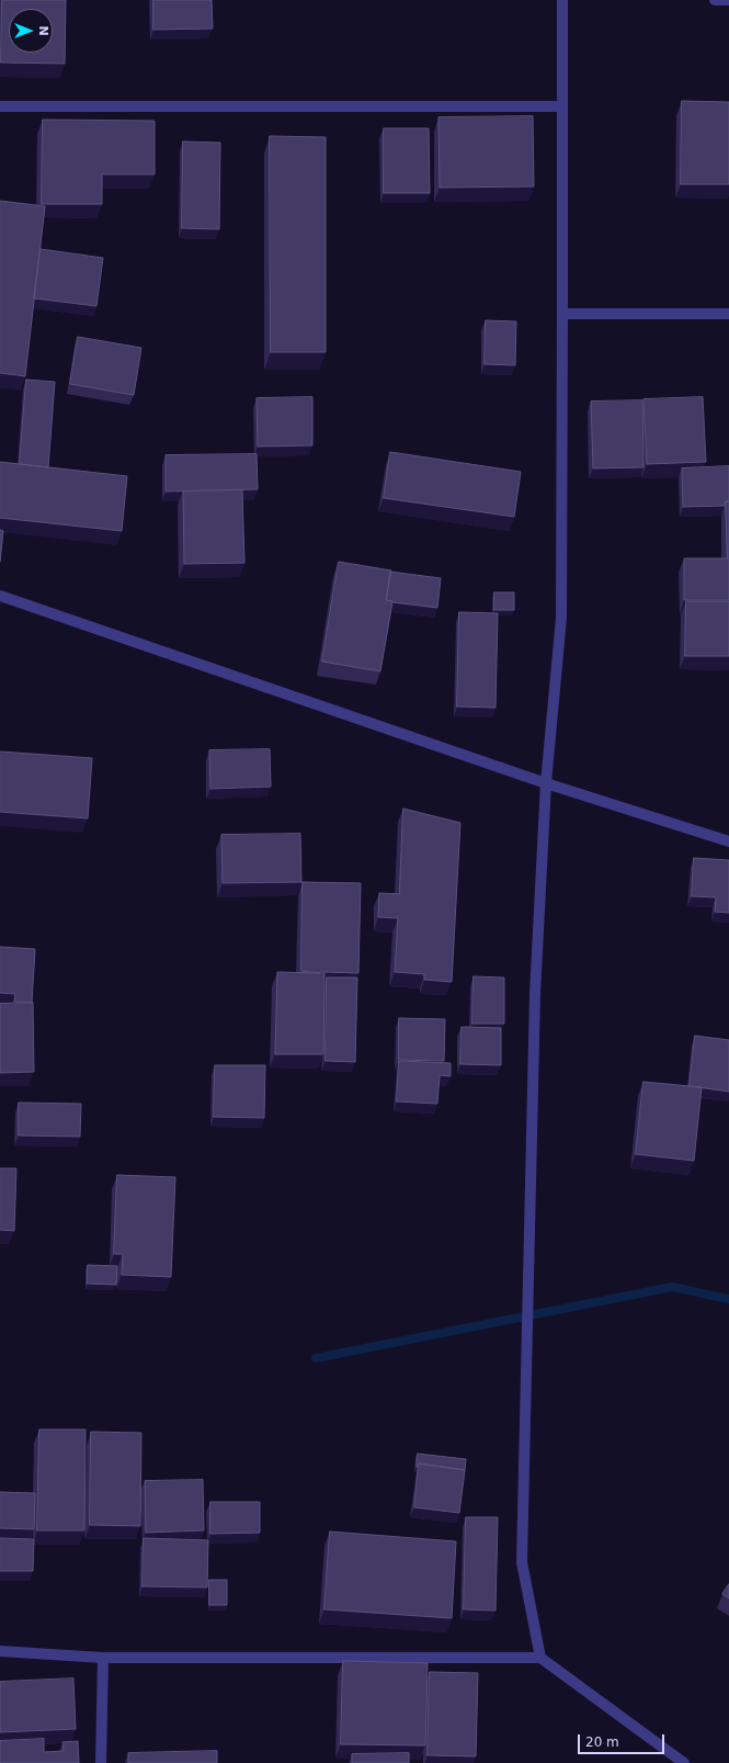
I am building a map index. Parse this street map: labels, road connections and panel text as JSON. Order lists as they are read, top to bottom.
{
  "scale_bar": "20 m",
  "north": "right"
}
